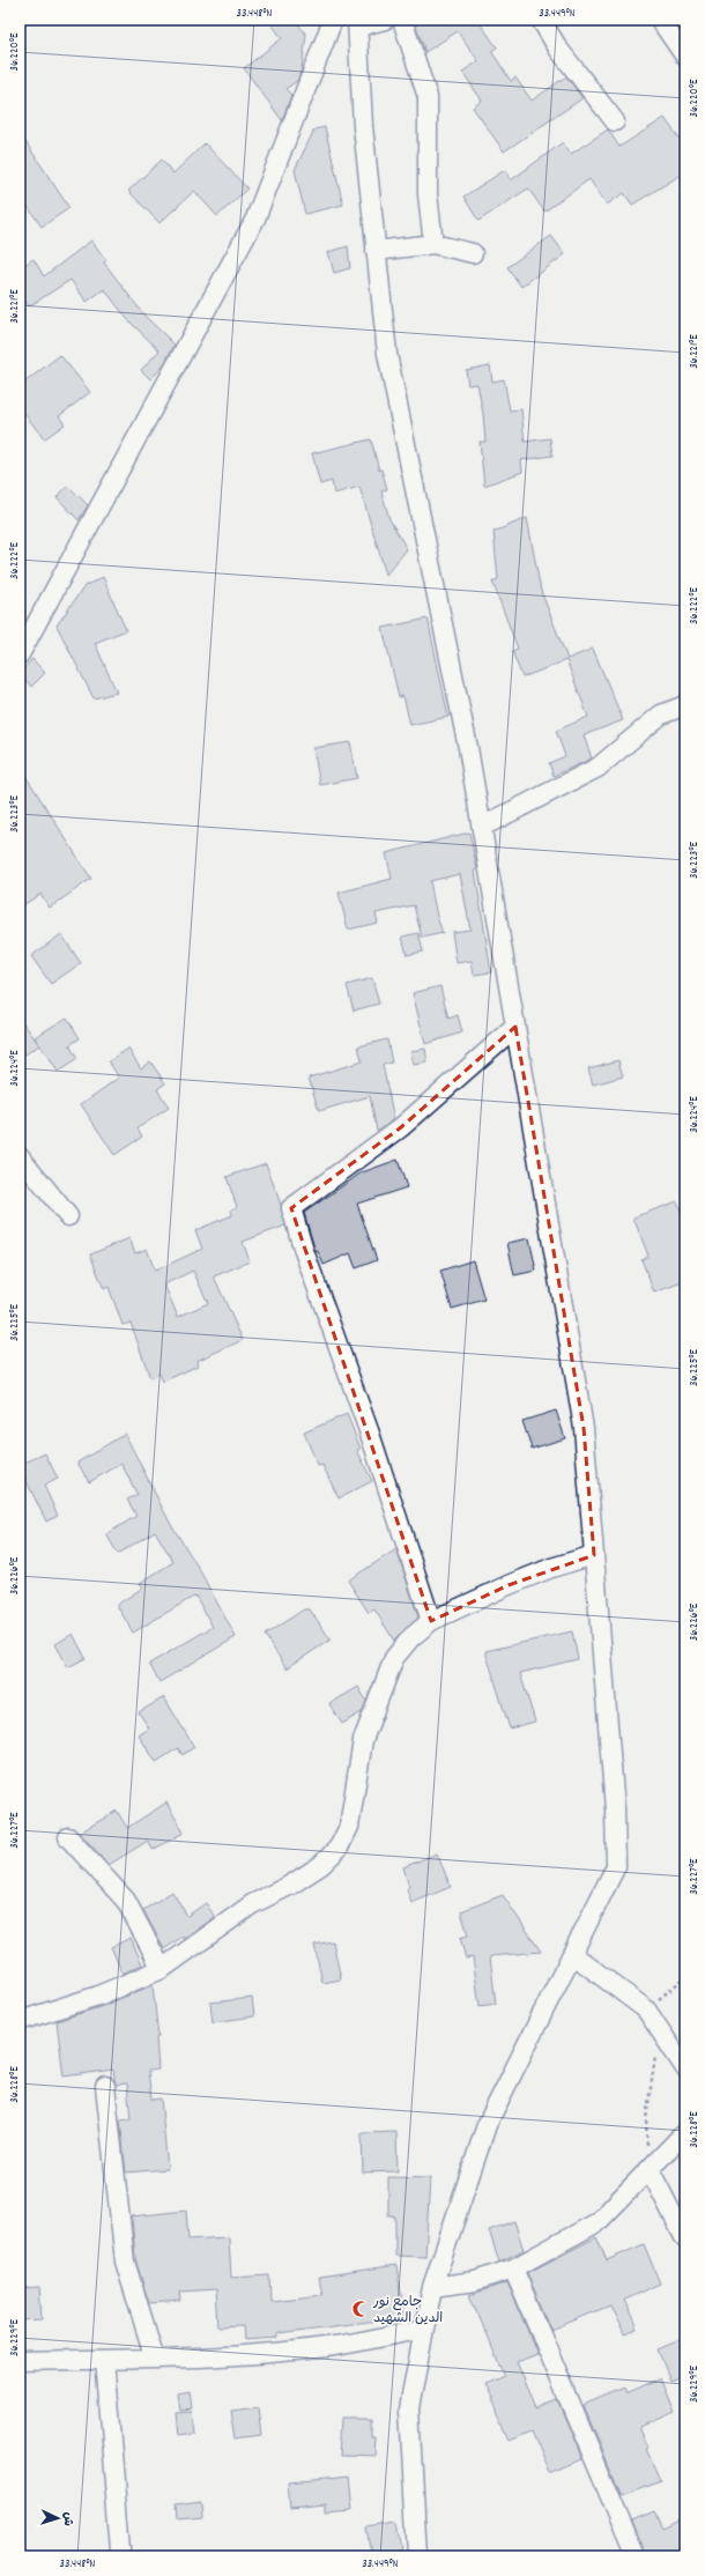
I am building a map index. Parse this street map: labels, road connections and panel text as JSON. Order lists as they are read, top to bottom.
{
  "places": {
    "mosque": ["جامع نور الدين الشهيد"]
  },
  "north": "right",
  "coordinates": [
    "33.448°N",
    "33.449°N",
    "36.220°E",
    "36.221°E",
    "36.222°E",
    "36.223°E",
    "36.224°E",
    "36.225°E",
    "36.226°E",
    "36.227°E",
    "36.228°E",
    "36.229°E"
  ]
}
